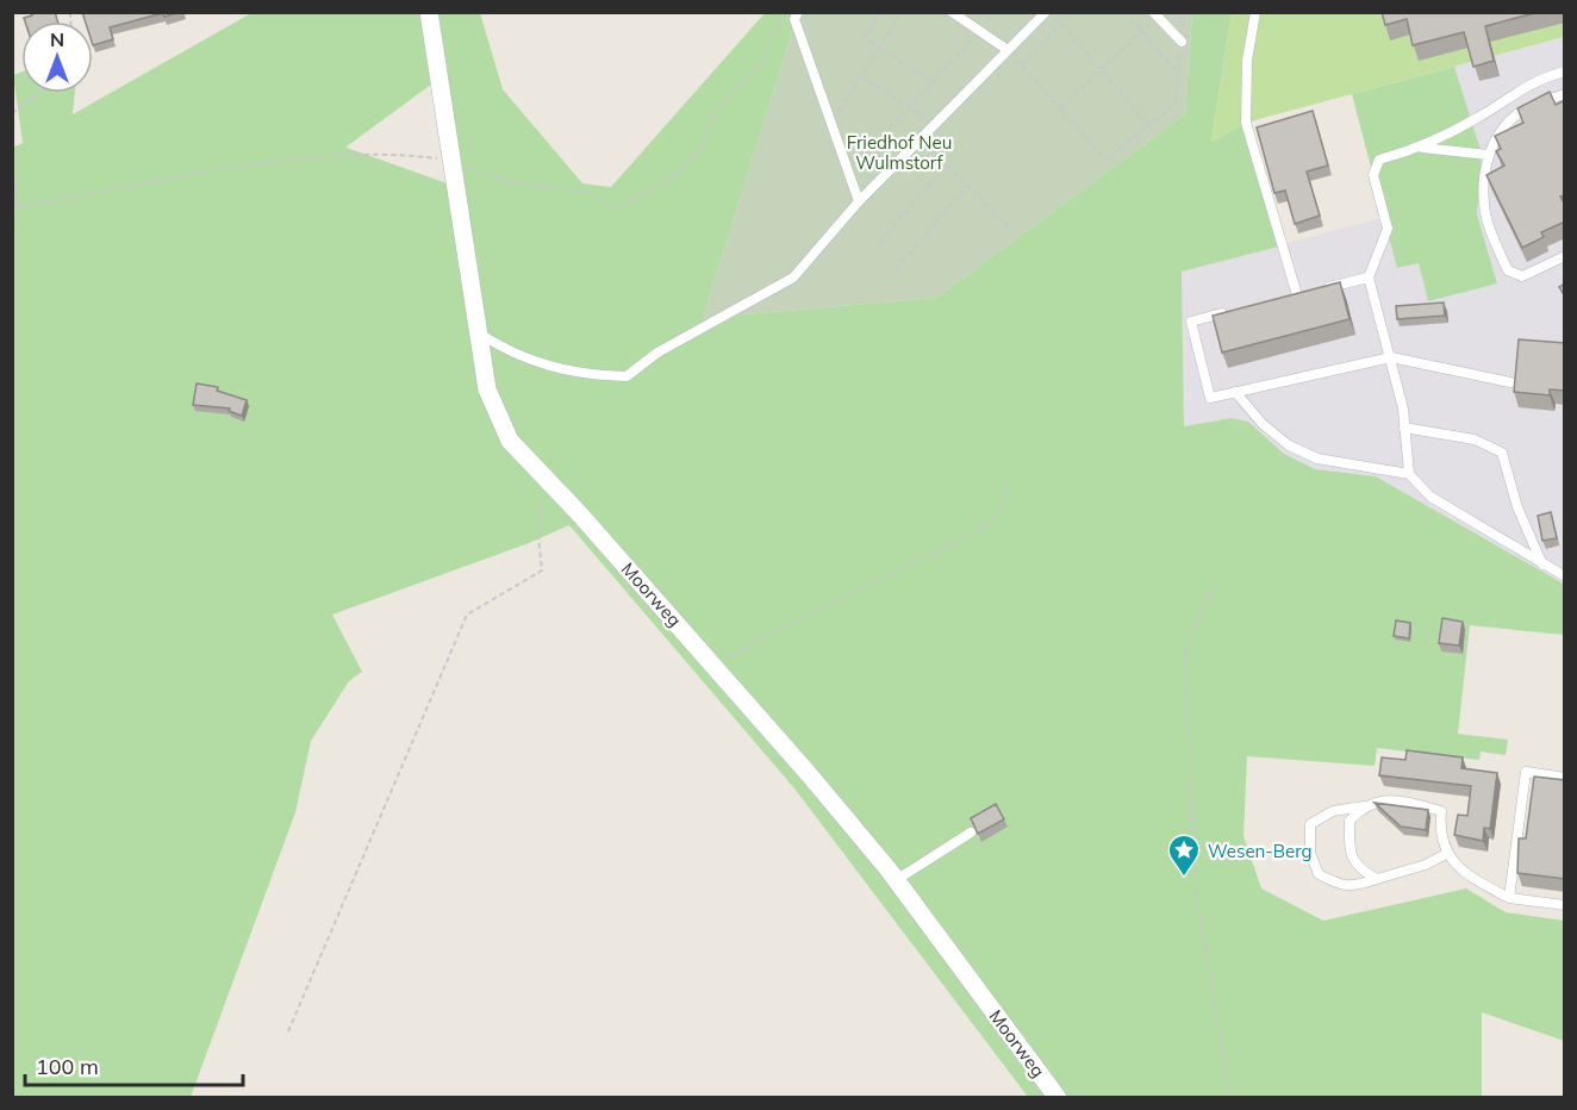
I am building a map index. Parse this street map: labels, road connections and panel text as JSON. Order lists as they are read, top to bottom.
{
  "streets": {
    "street": ["Moorweg"]
  },
  "parks": ["Friedhof Neu Wulmstorf"],
  "places": {
    "place": ["Wesen-Berg"]
  },
  "scale_bar": "100 m",
  "north": "top"
}
